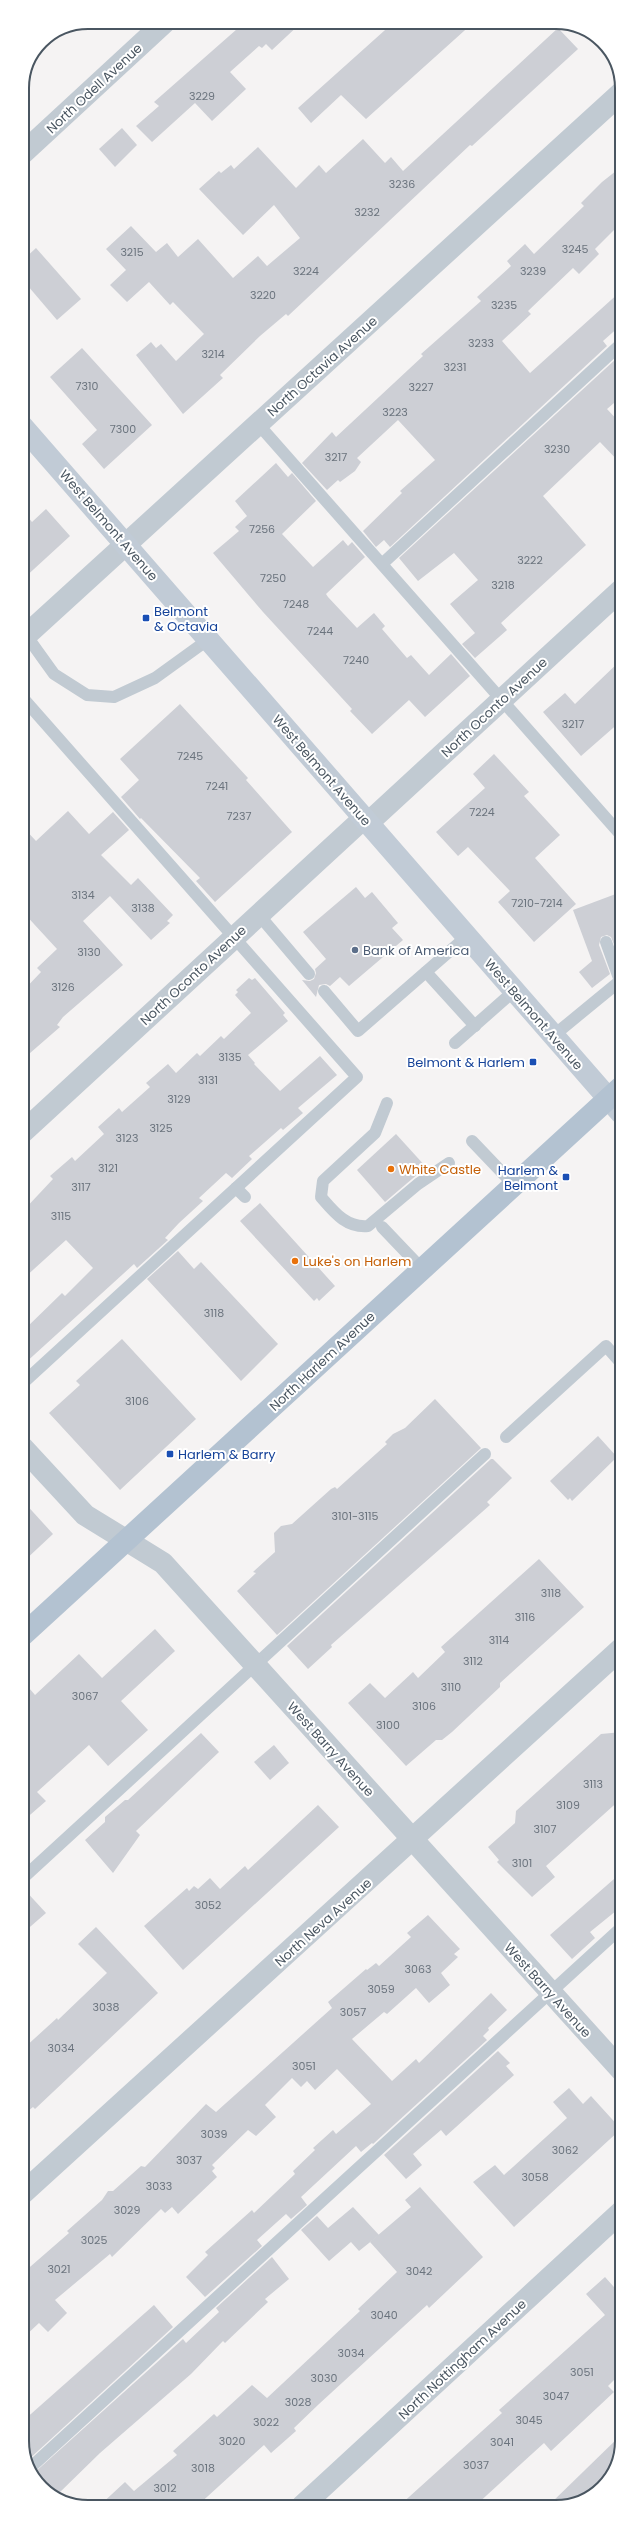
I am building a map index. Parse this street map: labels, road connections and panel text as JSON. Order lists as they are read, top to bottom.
{
  "streets": {
    "main road": ["West Belmont Avenue", "North Harlem Avenue"],
    "street": [
      "North Odell Avenue",
      "North Octavia Avenue",
      "North Oconto Avenue",
      "West Barry Avenue",
      "North Neva Avenue",
      "North Nottingham Avenue"
    ]
  },
  "crossings": [
    ["North Octavia Avenue", "West Belmont Avenue"],
    ["West Belmont Avenue", "North Oconto Avenue"],
    ["North Harlem Avenue", "West Barry Avenue"],
    ["West Barry Avenue", "North Neva Avenue"]
  ],
  "places": {
    "transit": [
      "Belmont & Octavia",
      "Belmont & Harlem",
      "Harlem & Belmont",
      "Harlem & Barry"
    ],
    "other": ["Bank of America", "White Castle", "Luke's on Harlem"]
  },
  "house_numbers": [
    "3229",
    "3236",
    "3232",
    "3245",
    "3215",
    "3224",
    "3239",
    "3220",
    "3235",
    "3233",
    "3214",
    "3231",
    "7310",
    "3227",
    "3223",
    "7300",
    "3230",
    "3217",
    "7256",
    "3222",
    "7250",
    "3218",
    "7248",
    "7244",
    "7240",
    "3217",
    "7245",
    "7241",
    "7224",
    "7237",
    "3134",
    "7210-7214",
    "3138",
    "3130",
    "3126",
    "3135",
    "3131",
    "3129",
    "3125",
    "3123",
    "3121",
    "3117",
    "3115",
    "3118",
    "3106",
    "3101-3115",
    "3118",
    "3116",
    "3114",
    "3112",
    "3110",
    "3067",
    "3106",
    "3100",
    "3113",
    "3109",
    "3107",
    "3101",
    "3052",
    "3063",
    "3059",
    "3038",
    "3057",
    "3034",
    "3051",
    "3039",
    "3062",
    "3037",
    "3058",
    "3033",
    "3029",
    "3025",
    "3021",
    "3042",
    "3040",
    "3034",
    "3051",
    "3030",
    "3047",
    "3028",
    "3045",
    "3022",
    "3020",
    "3041",
    "3037",
    "3018",
    "3012"
  ]
}
